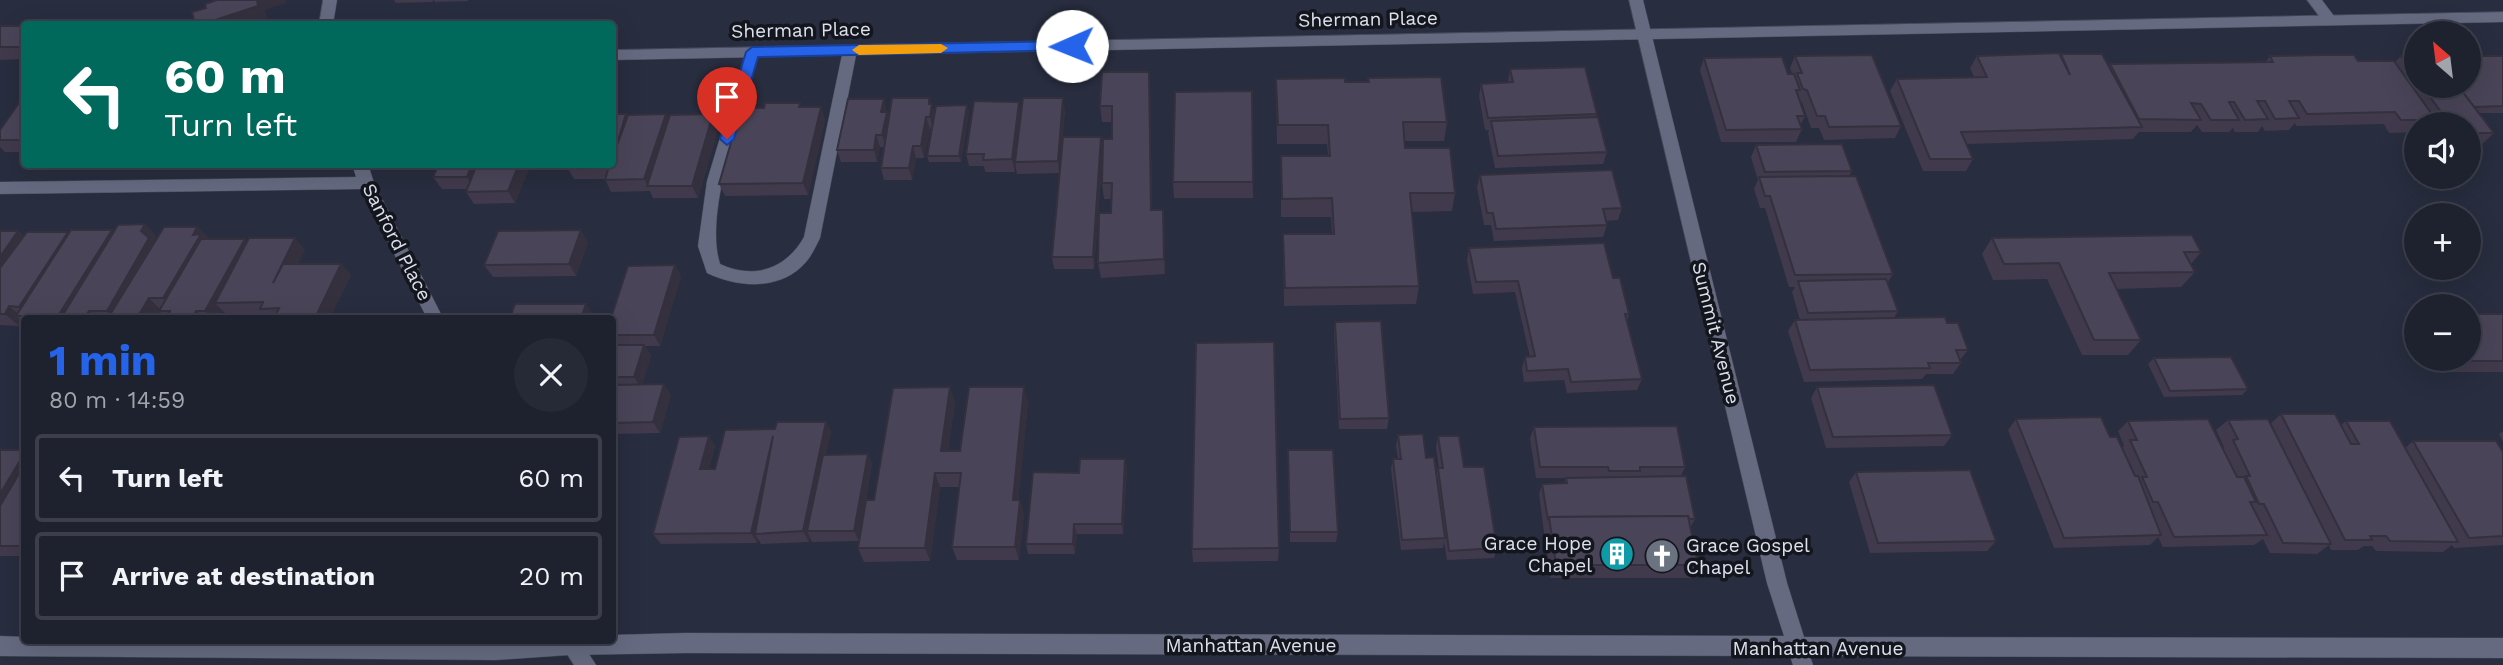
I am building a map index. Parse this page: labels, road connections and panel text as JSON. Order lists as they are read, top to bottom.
{
  "streets": {
    "street": [
      "Sherman Place",
      "Sanford Place",
      "Summit Avenue",
      "Manhattan Avenue"
    ]
  },
  "crossings": [
    ["Sherman Place", "Summit Avenue"],
    ["Summit Avenue", "Manhattan Avenue"]
  ],
  "places": {
    "building": ["Grace Hope Chapel"],
    "church": ["Grace Gospel Chapel"]
  },
  "north": "top left",
  "page": {
    "map_buttons": ["+", "−"],
    "turn": ["60 m", "Turn left"],
    "heading": ["1 min", "80 m · 14:59"],
    "list": [
      {
        "name": "Turn left",
        "value": "60 m"
      },
      {
        "name": "Arrive at destination",
        "value": "20 m"
      }
    ]
  }
}
